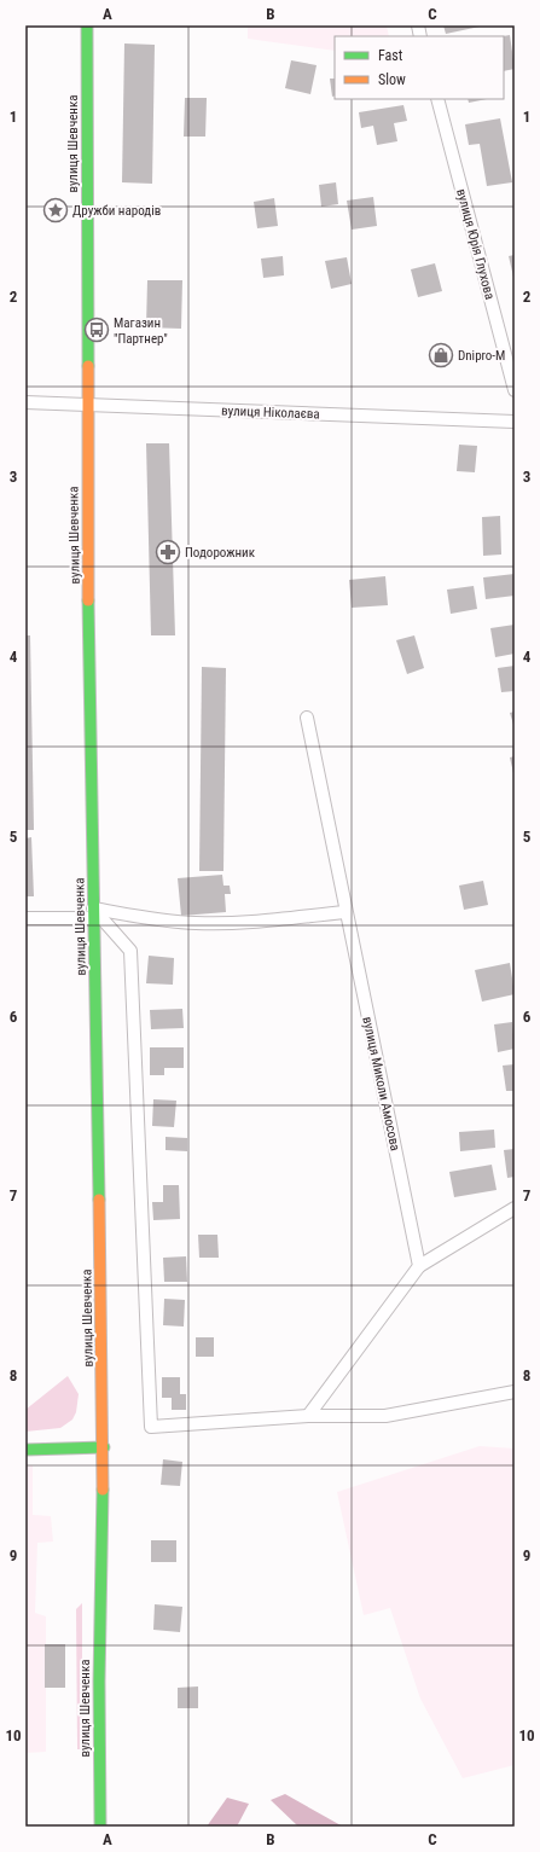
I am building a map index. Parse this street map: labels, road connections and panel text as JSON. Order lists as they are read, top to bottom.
{
  "streets": {
    "main road": ["вулиця Шевченка"],
    "street": ["вулиця Юрія Глухова", "вулиця Ніколаєва", "вулиця Миколи Амосова"]
  },
  "crossings": [
    ["вулиця Шевченка", "вулиця Ніколаєва"]
  ],
  "places": {
    "place": ["Дружби народів"],
    "bus stop": ["Магазин \"Партнер\""],
    "shop": ["Dnipro-M"],
    "pharmacy": ["Подорожник"]
  },
  "legend": ["Fast", "Slow"],
  "grid": {
    "columns": ["A", "B", "C"],
    "rows": [
      "1",
      "2",
      "3",
      "4",
      "5",
      "6",
      "7",
      "8",
      "9",
      "10"
    ]
  }
}
